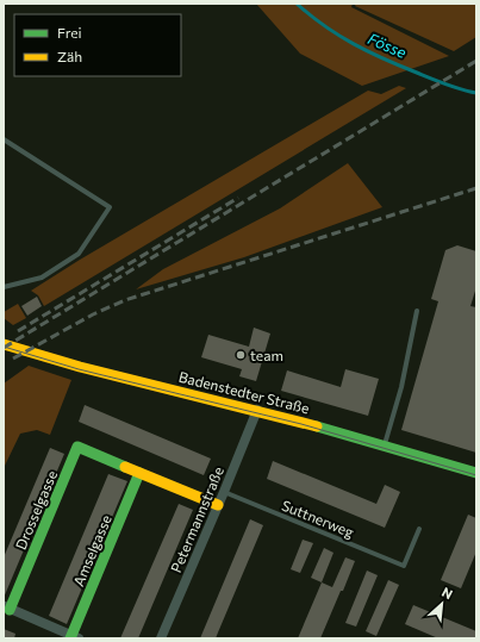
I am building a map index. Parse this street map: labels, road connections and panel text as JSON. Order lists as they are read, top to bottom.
{
  "streets": {
    "street": [
      "Badenstedter Straße",
      "Drosselgasse",
      "Petermannstraße",
      "Amselgasse"
    ],
    "lane": ["Suttnerweg"]
  },
  "crossings": [
    ["Badenstedter Straße", "Petermannstraße"],
    ["Drosselgasse", "Amselgasse"],
    ["Suttnerweg", "Petermannstraße"]
  ],
  "water": ["Fösse"],
  "places": ["team"],
  "legend": ["Frei", "Zäh"],
  "north": "top right"
}
